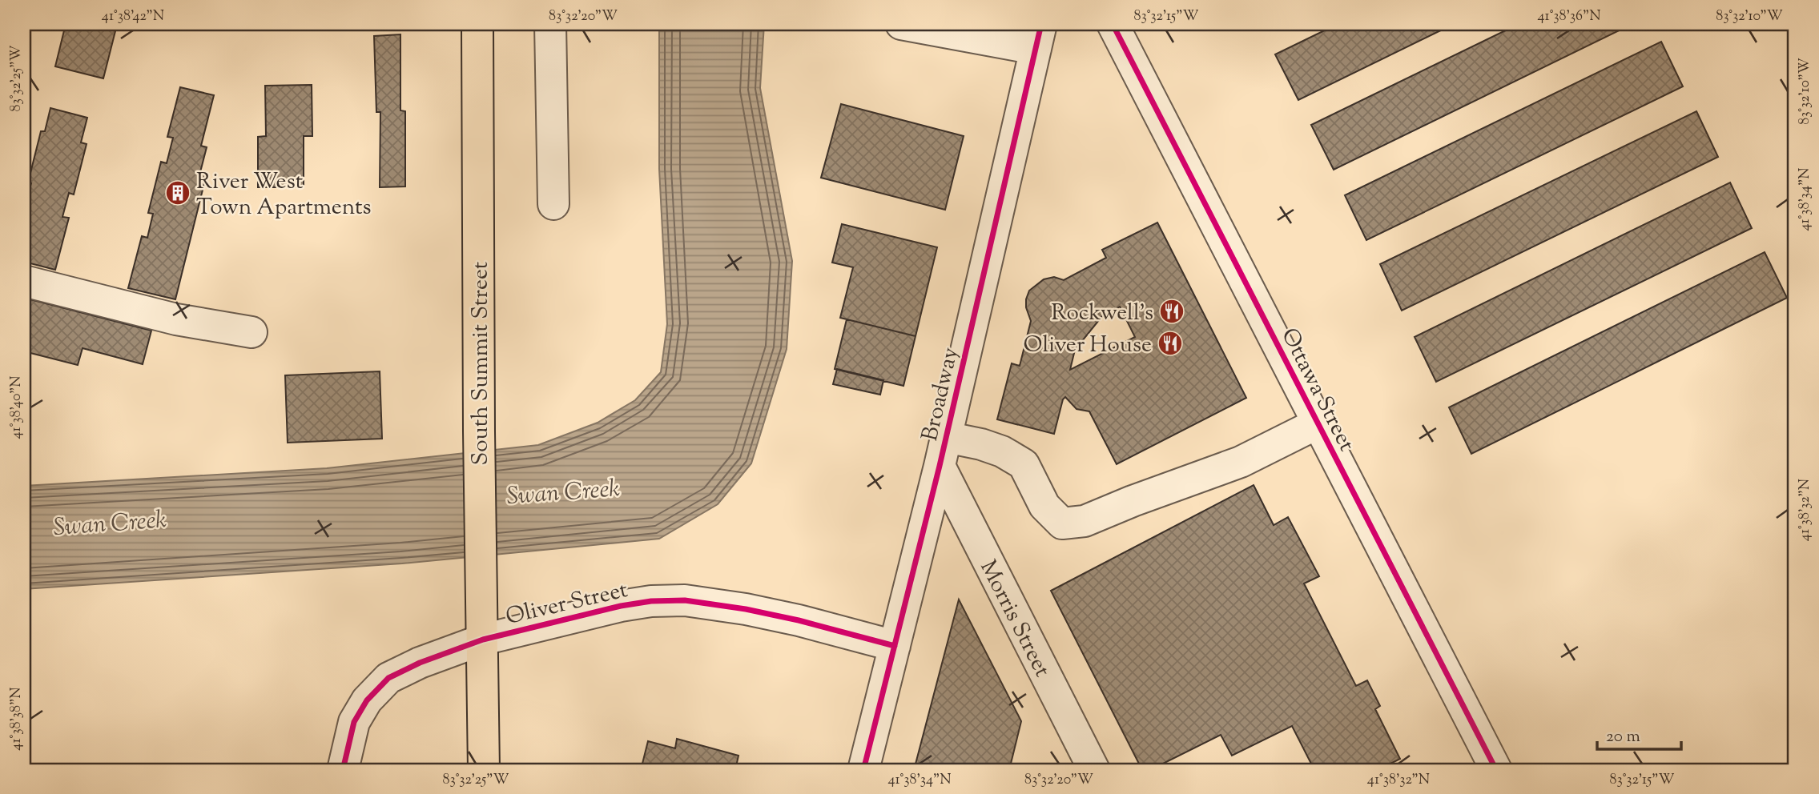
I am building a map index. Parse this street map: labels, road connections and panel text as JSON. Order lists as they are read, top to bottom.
{
  "streets": {
    "main road": ["South Summit Street"],
    "street": [
      "Ottawa Street",
      "Broadway",
      "Oliver Street",
      "Morris Street"
    ]
  },
  "crossings": [
    ["South Summit Street", "Oliver Street"],
    ["Broadway", "Oliver Street"],
    ["Broadway", "Morris Street"]
  ],
  "water": ["Swan Creek"],
  "places": {
    "building": ["River West Town Apartments"],
    "restaurant": ["Rockwell's", "Oliver House"]
  },
  "scale_bar": "20 m",
  "coordinates": [
    "41°38'42\"N",
    "83°32'20\"W",
    "83°32'15\"W",
    "41°38'36\"N",
    "83°32'10\"W",
    "83°32'25\"W",
    "41°38'34\"N",
    "41°38'40\"N",
    "41°38'32\"N",
    "41°38'38\"N"
  ]
}
